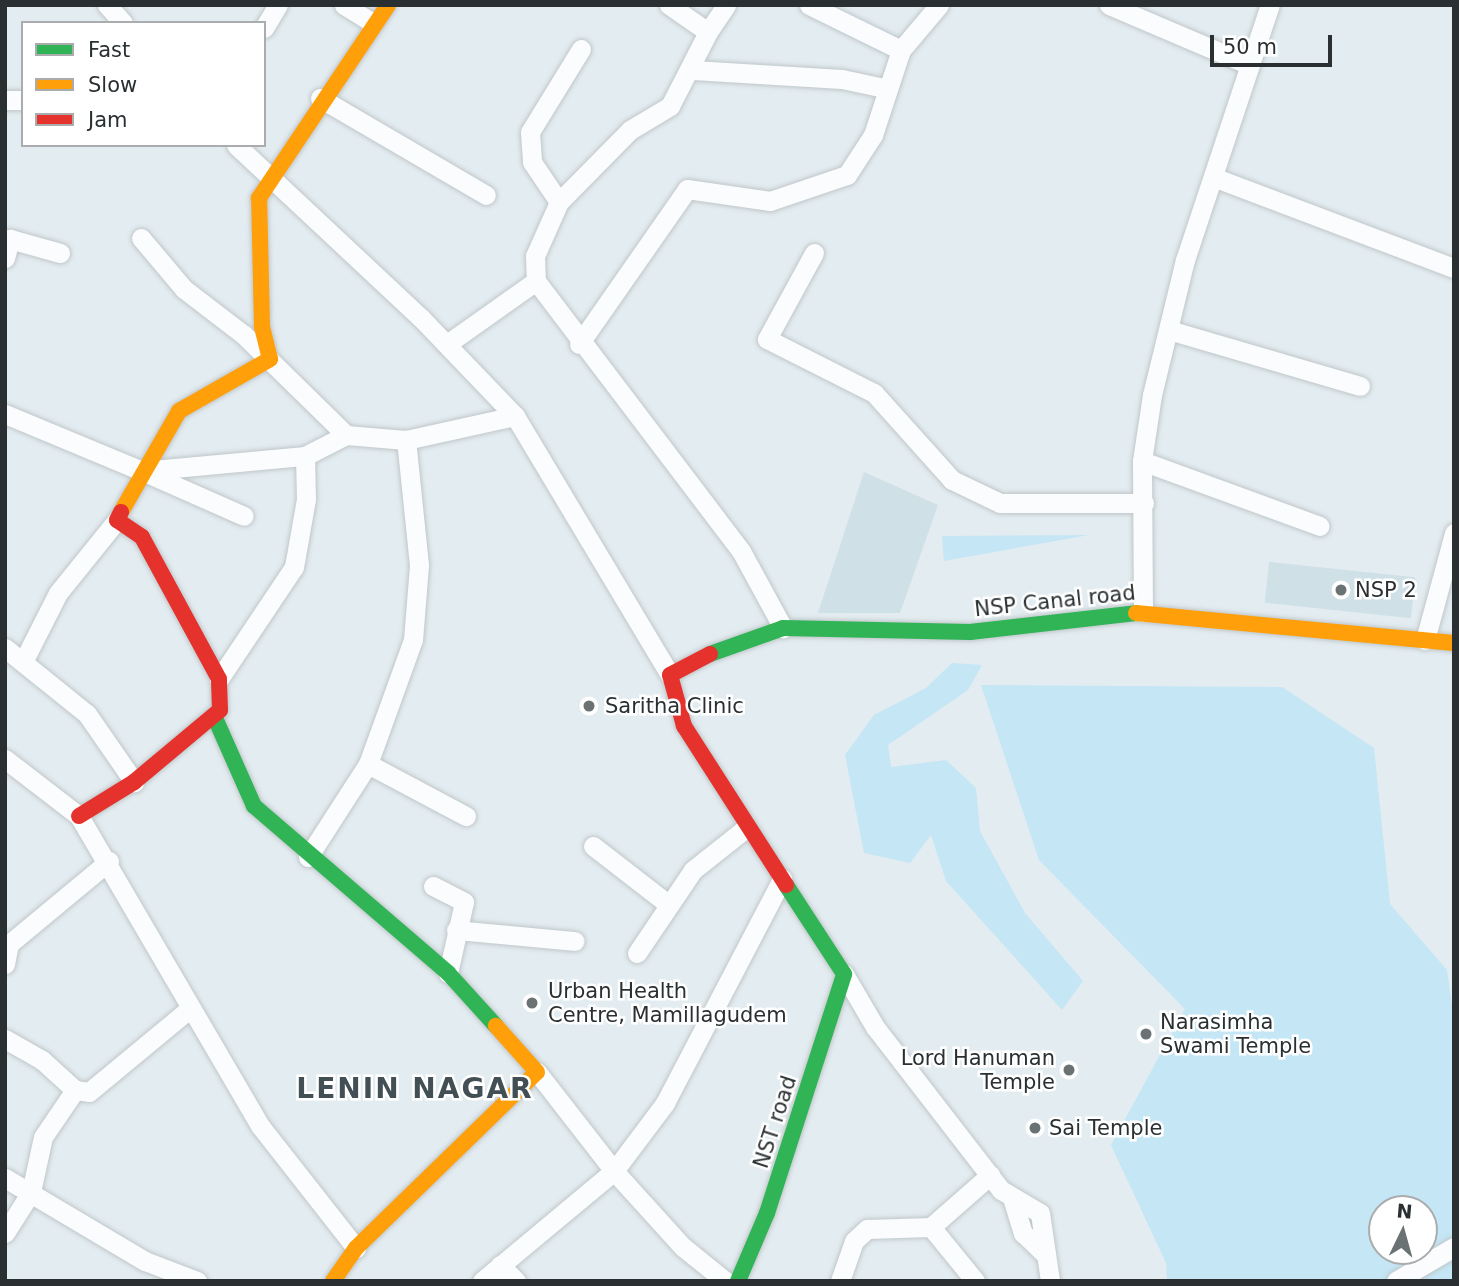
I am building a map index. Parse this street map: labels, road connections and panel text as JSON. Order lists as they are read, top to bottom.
{
  "streets": {
    "street": ["NSP Canal road", "NST road"]
  },
  "districts": ["LENIN NAGAR"],
  "places": [
    "NSP 2",
    "Saritha Clinic",
    "Urban Health Centre, Mamillagudem",
    "Narasimha Swami Temple",
    "Lord Hanuman Temple",
    "Sai Temple"
  ],
  "legend": ["Fast", "Slow", "Jam"],
  "scale_bar": "50 m",
  "north": "top"
}
